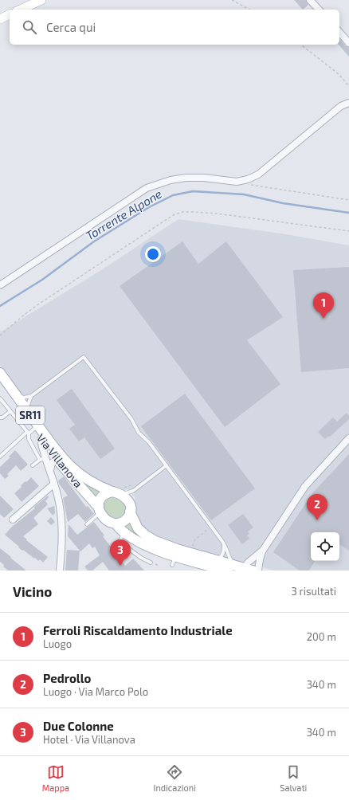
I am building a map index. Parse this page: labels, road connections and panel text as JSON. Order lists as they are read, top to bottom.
{
  "streets": {
    "main road": ["SR11", "Via Villanova"]
  },
  "crossings": [
    ["SR11", "Via Villanova"]
  ],
  "water": ["Torrente Alpone"],
  "page": {
    "search": "Cerca qui",
    "pins": ["1", "2", "3"],
    "heading": ["Vicino", "3 risultati"],
    "list": [
      {
        "mark": "1",
        "name": "Ferroli Riscaldamento Industriale",
        "note": "Luogo",
        "value": "200 m"
      },
      {
        "mark": "2",
        "name": "Pedrollo",
        "note": "Luogo · Via Marco Polo",
        "value": "340 m"
      },
      {
        "mark": "3",
        "name": "Due Colonne",
        "note": "Hotel · Via Villanova",
        "value": "340 m"
      }
    ],
    "nav": ["Mappa", "Indicazioni", "Salvati"]
  }
}
